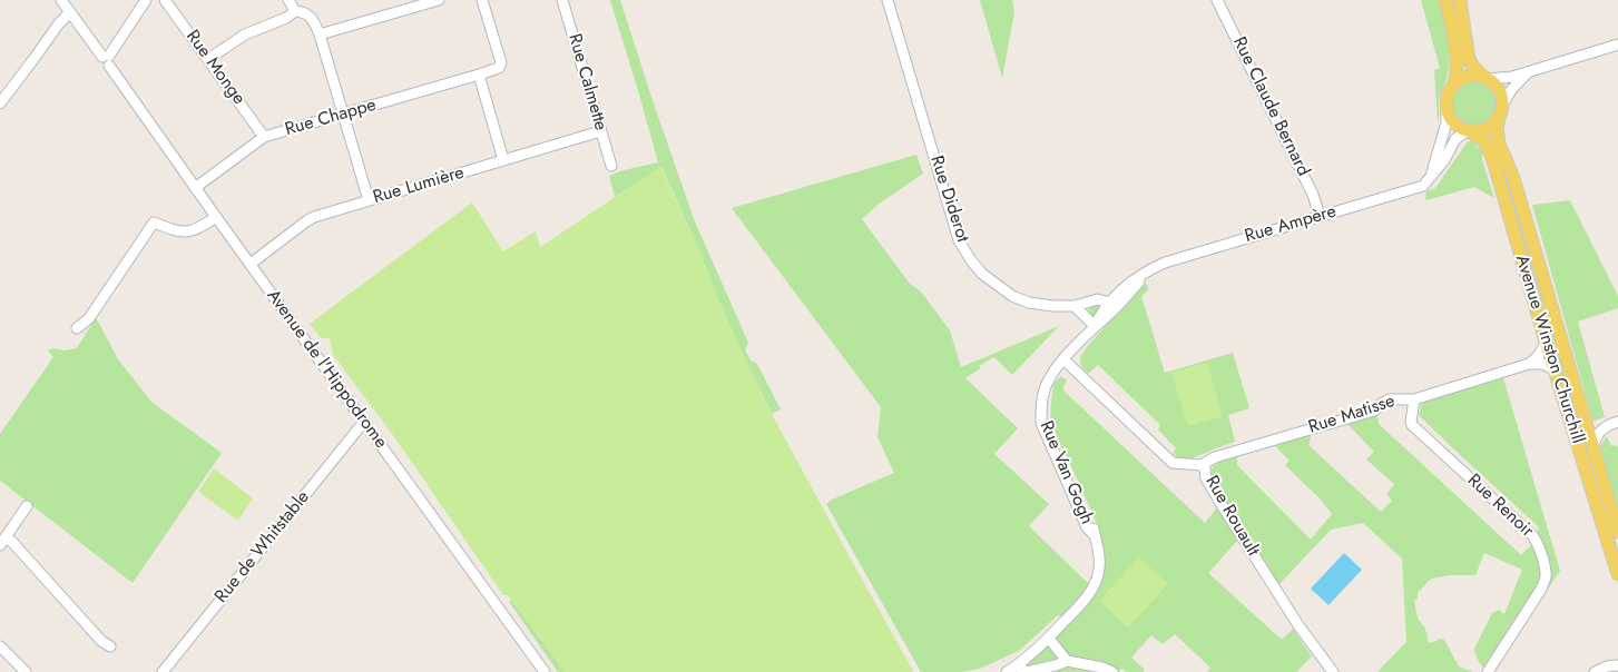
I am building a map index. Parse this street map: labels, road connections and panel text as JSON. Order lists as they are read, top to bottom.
{
  "streets": {
    "main road": ["Avenue Winston Churchill"],
    "street": [
      "Rue Monge",
      "Rue Calmette",
      "Rue Claude Bernard",
      "Rue Chappe",
      "Rue Lumière",
      "Rue Diderot",
      "Rue Ampère",
      "Avenue de l'Hippodrome",
      "Rue Matisse",
      "Rue Van Gogh",
      "Rue Renoir",
      "Rue Rouault",
      "Rue de Whitstable"
    ]
  },
  "crossings": [
    ["Rue Monge", "Rue Chappe"],
    ["Rue Calmette", "Rue Lumière"],
    ["Rue Claude Bernard", "Rue Ampère"],
    ["Rue Chappe", "Avenue de l'Hippodrome"],
    ["Rue Lumière", "Avenue de l'Hippodrome"],
    ["Rue Diderot", "Rue Ampère"],
    ["Rue Ampère", "Avenue Winston Churchill"],
    ["Rue Ampère", "Rue Van Gogh"],
    ["Rue Ampère", "Rue Rouault"],
    ["Avenue de l'Hippodrome", "Rue de Whitstable"],
    ["Rue Matisse", "Rue Renoir"],
    ["Rue Matisse", "Rue Rouault"]
  ]
}
